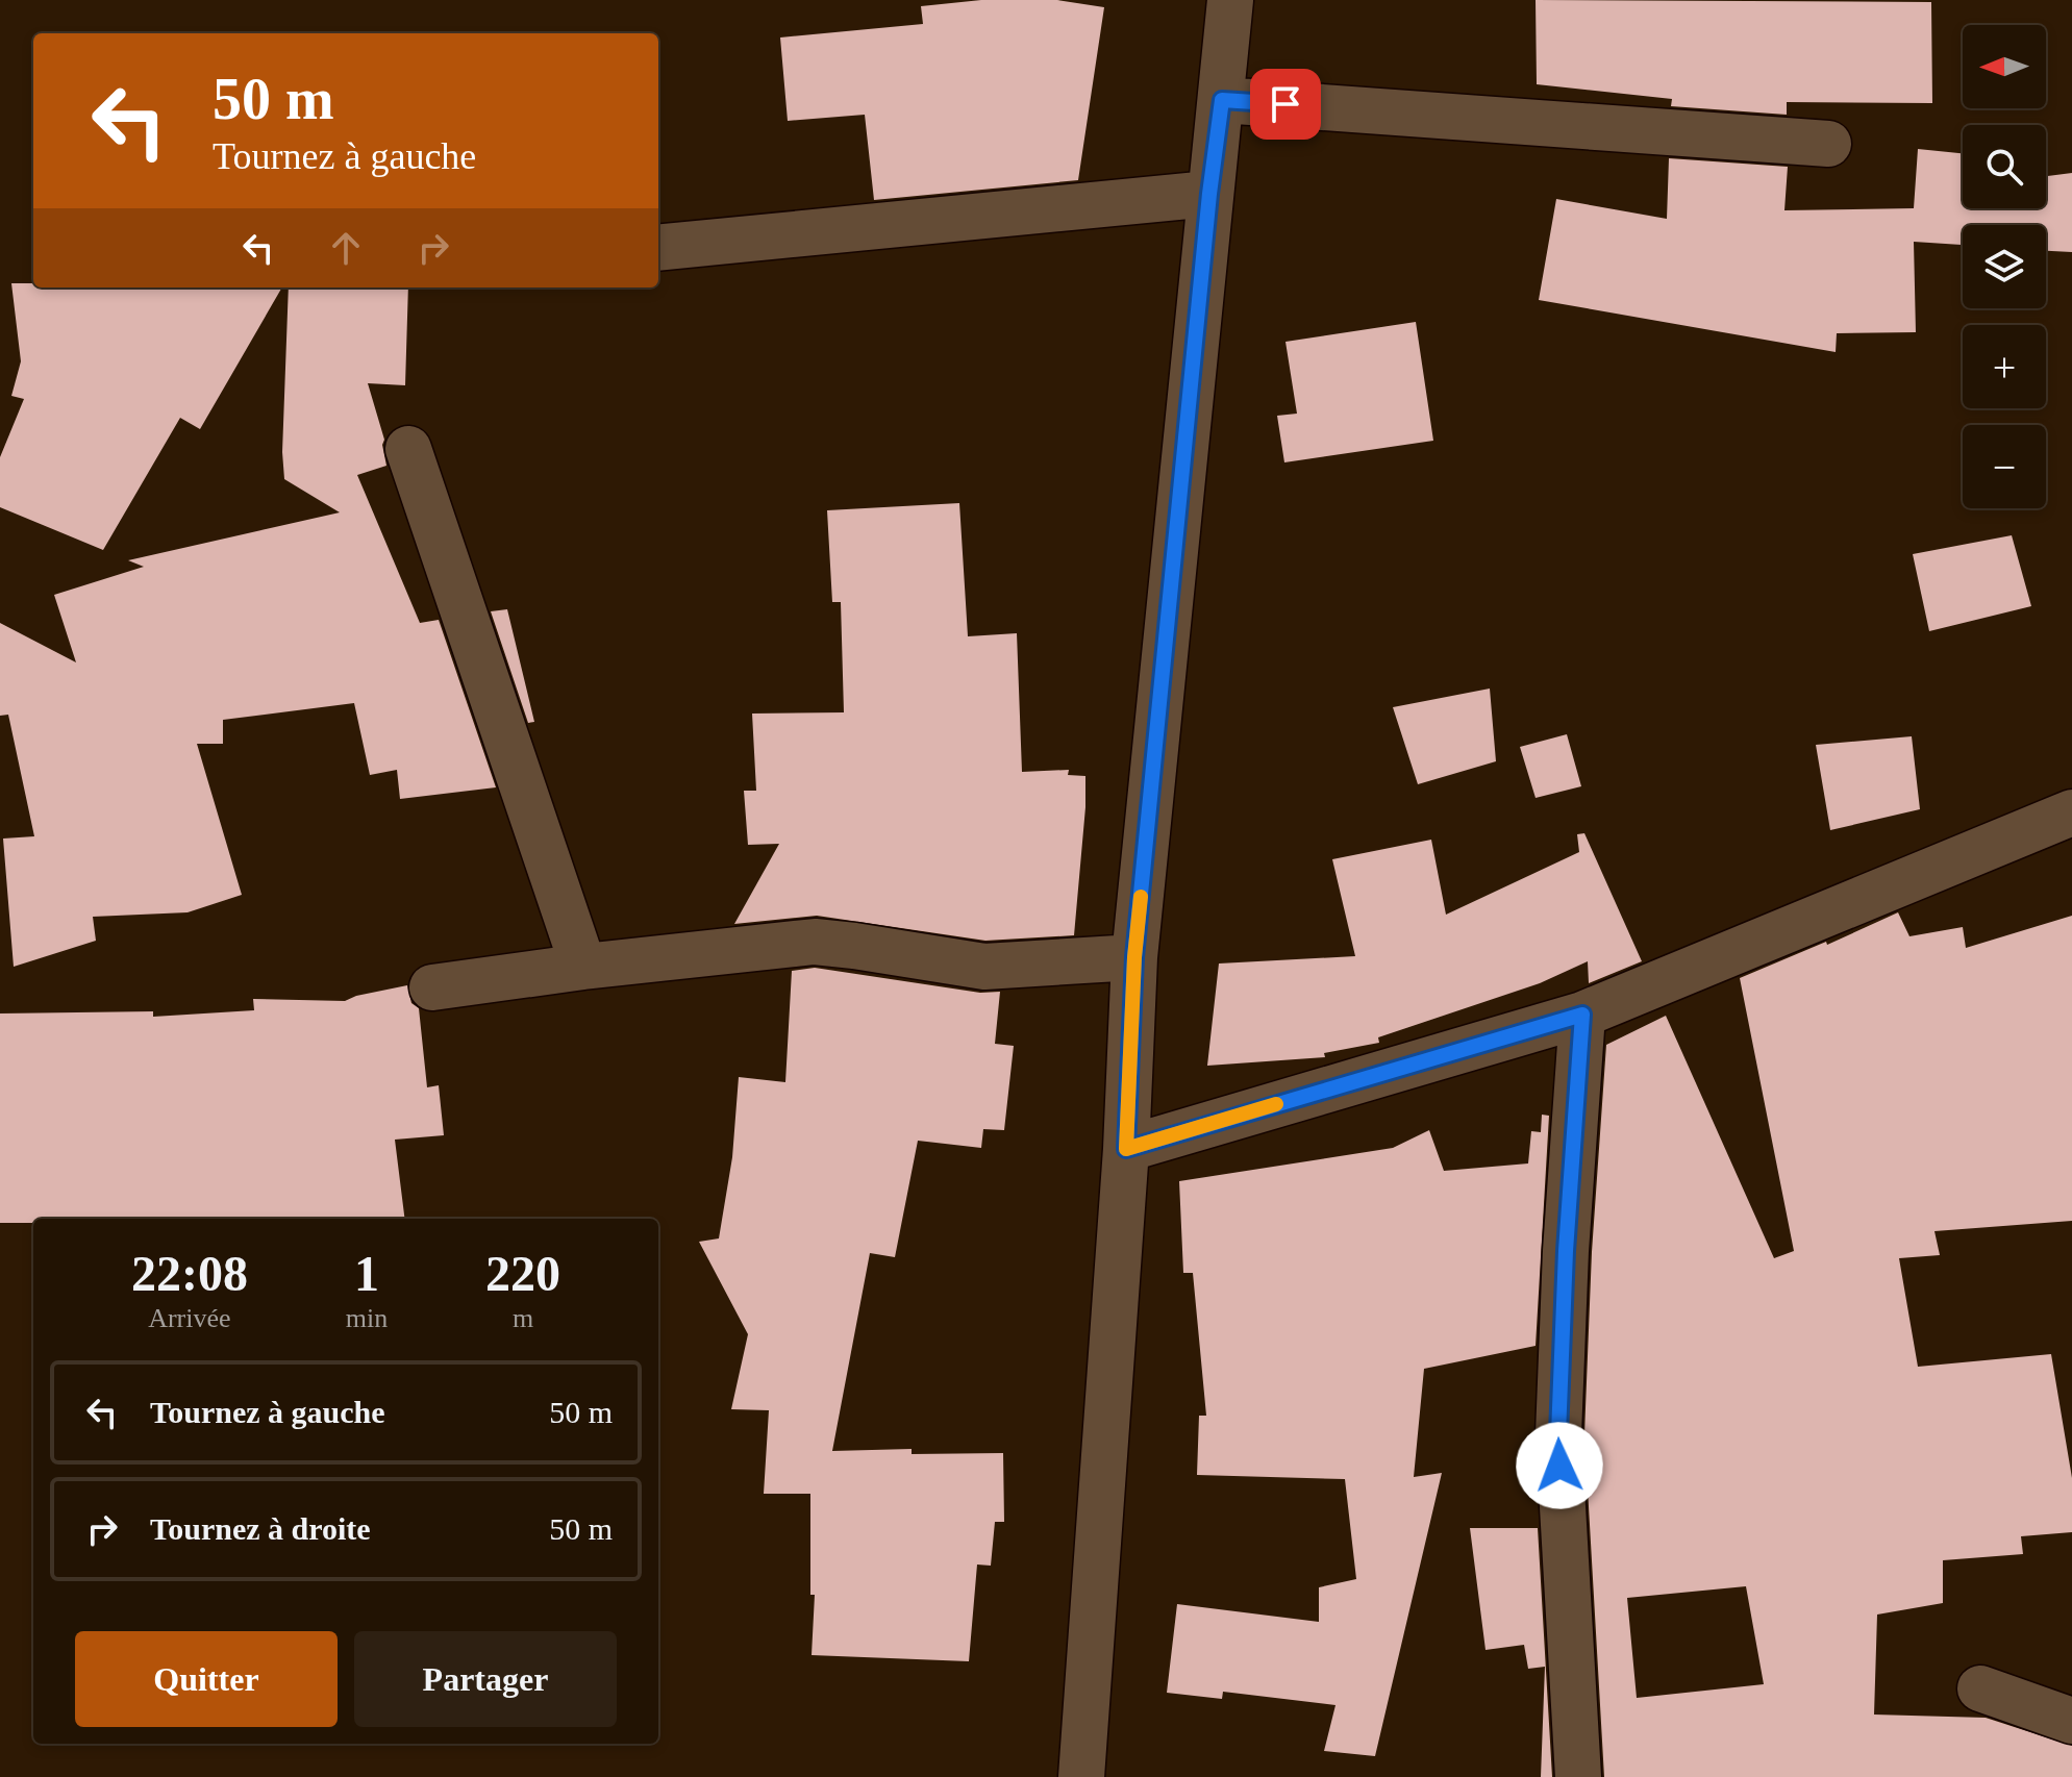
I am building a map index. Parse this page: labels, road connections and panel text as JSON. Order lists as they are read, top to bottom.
{
  "north": "left",
  "page": {
    "map_buttons": ["+", "−"],
    "turn": ["50 m", "Tournez à gauche"],
    "eta": [
      "22:08",
      "Arrivée",
      "1",
      "min",
      "220",
      "m"
    ],
    "list": [
      {
        "name": "Tournez à gauche",
        "value": "50 m"
      },
      {
        "name": "Tournez à droite",
        "value": "50 m"
      }
    ],
    "buttons": ["Quitter", "Partager"]
  }
}
